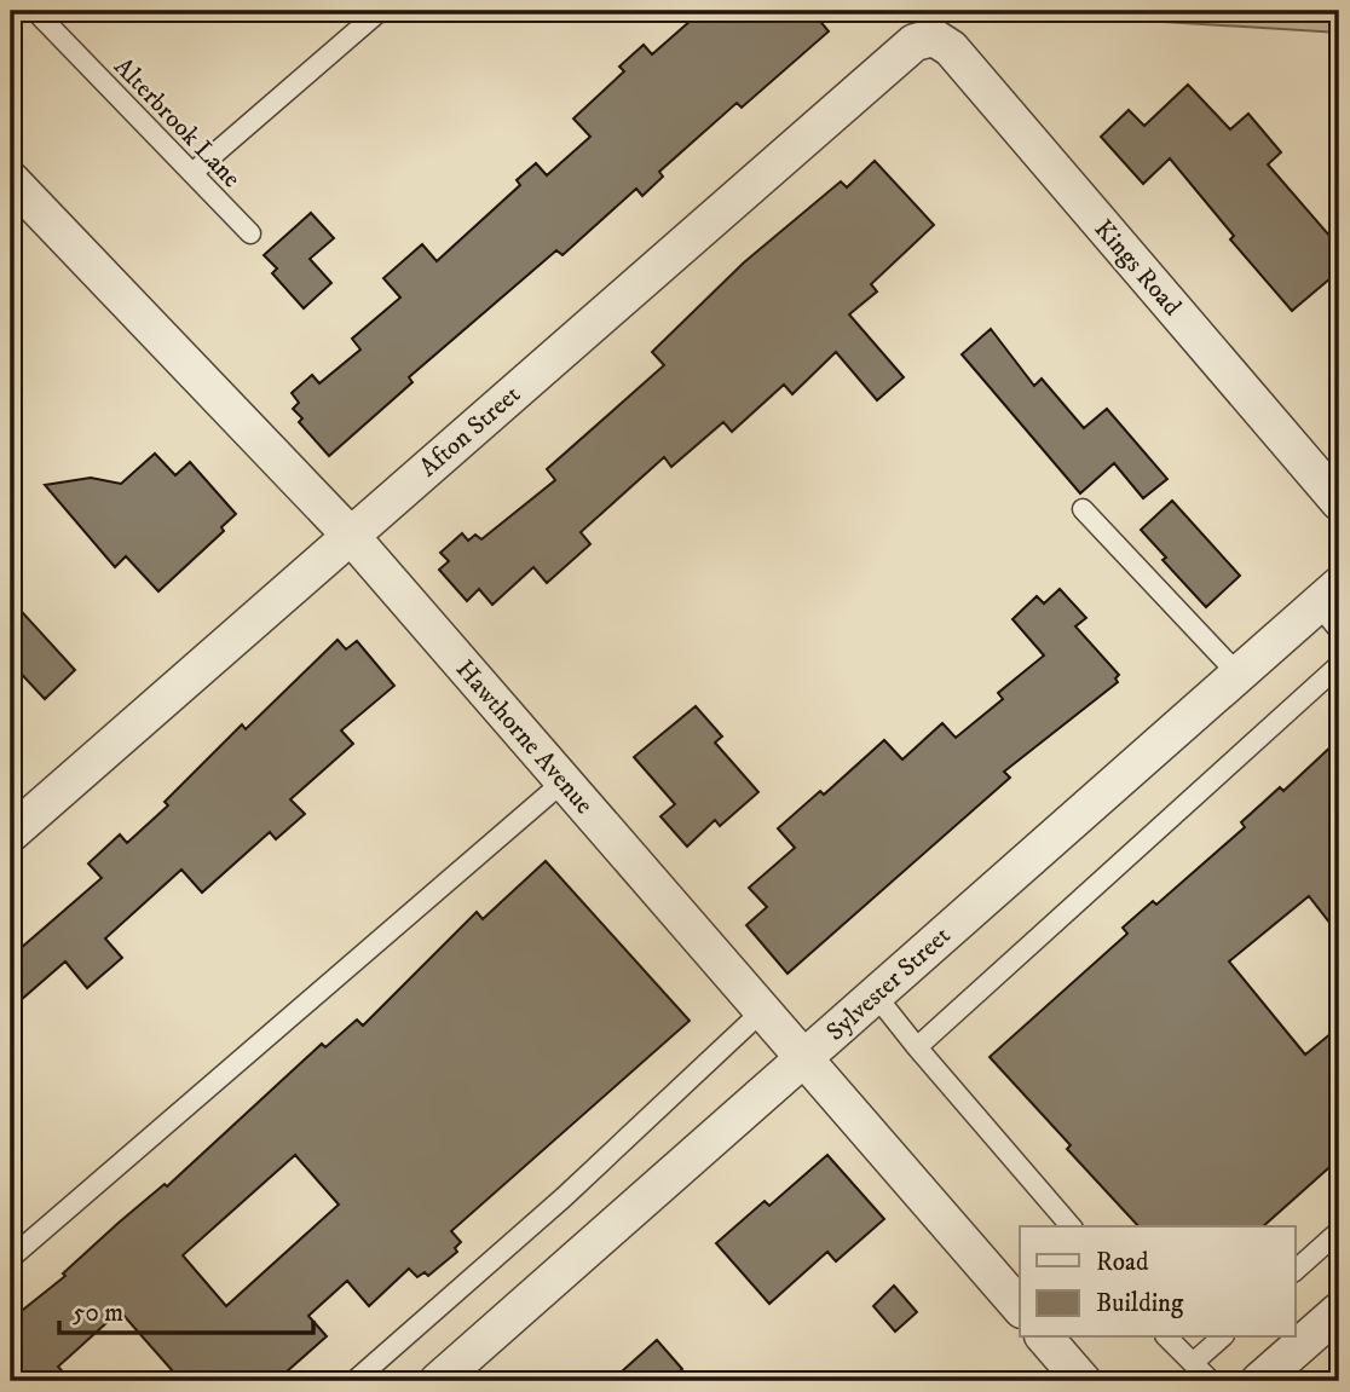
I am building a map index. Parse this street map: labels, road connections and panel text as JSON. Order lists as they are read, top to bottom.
{
  "streets": {
    "street": [
      "Kings Road",
      "Afton Street",
      "Hawthorne Avenue",
      "Sylvester Street"
    ],
    "lane": ["Alterbrook Lane"]
  },
  "crossings": [
    ["Kings Road", "Afton Street"],
    ["Afton Street", "Hawthorne Avenue"],
    ["Hawthorne Avenue", "Sylvester Street"]
  ],
  "legend": ["Road", "Building"],
  "scale_bar": "50 m"
}
